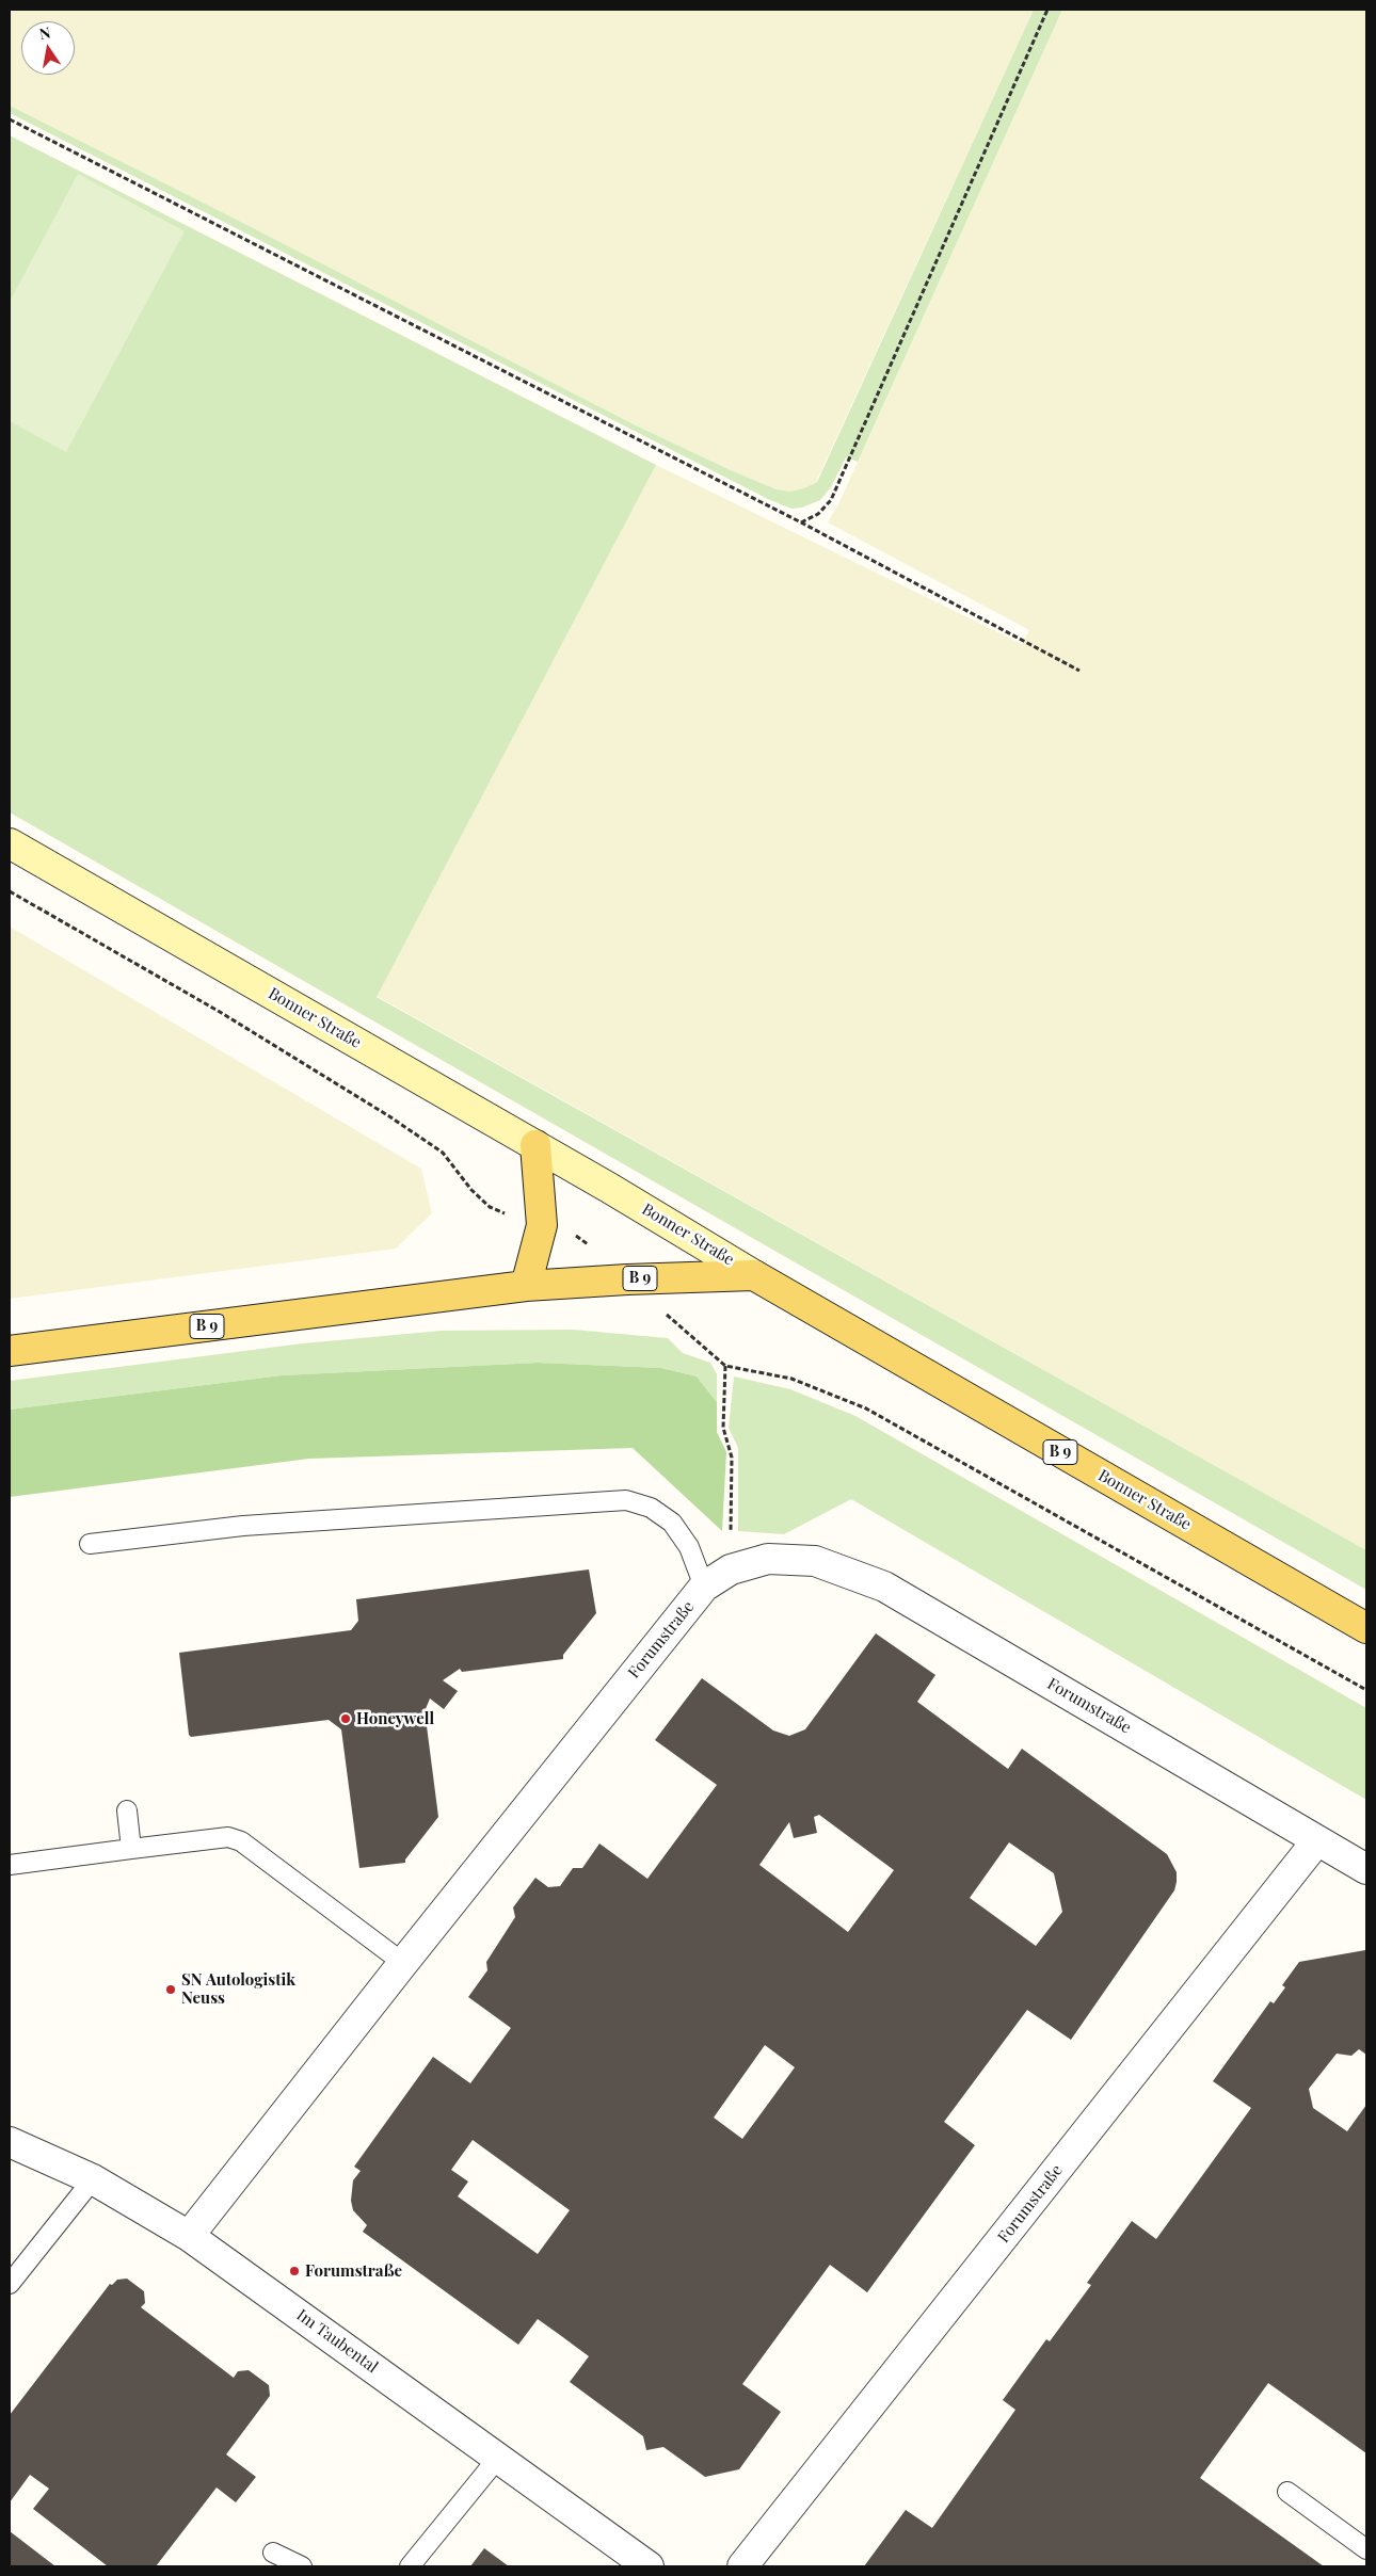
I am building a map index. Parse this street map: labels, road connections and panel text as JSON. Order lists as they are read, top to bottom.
{
  "streets": {
    "main road": ["Bonner Straße", "B 9"],
    "street": ["Forumstraße", "Im Taubental"]
  },
  "crossings": [
    ["Bonner Straße", "B 9"],
    ["Forumstraße", "Im Taubental"]
  ],
  "places": ["Honeywell", "SN Autologistik Neuss", "Forumstraße"],
  "north": "top"
}
